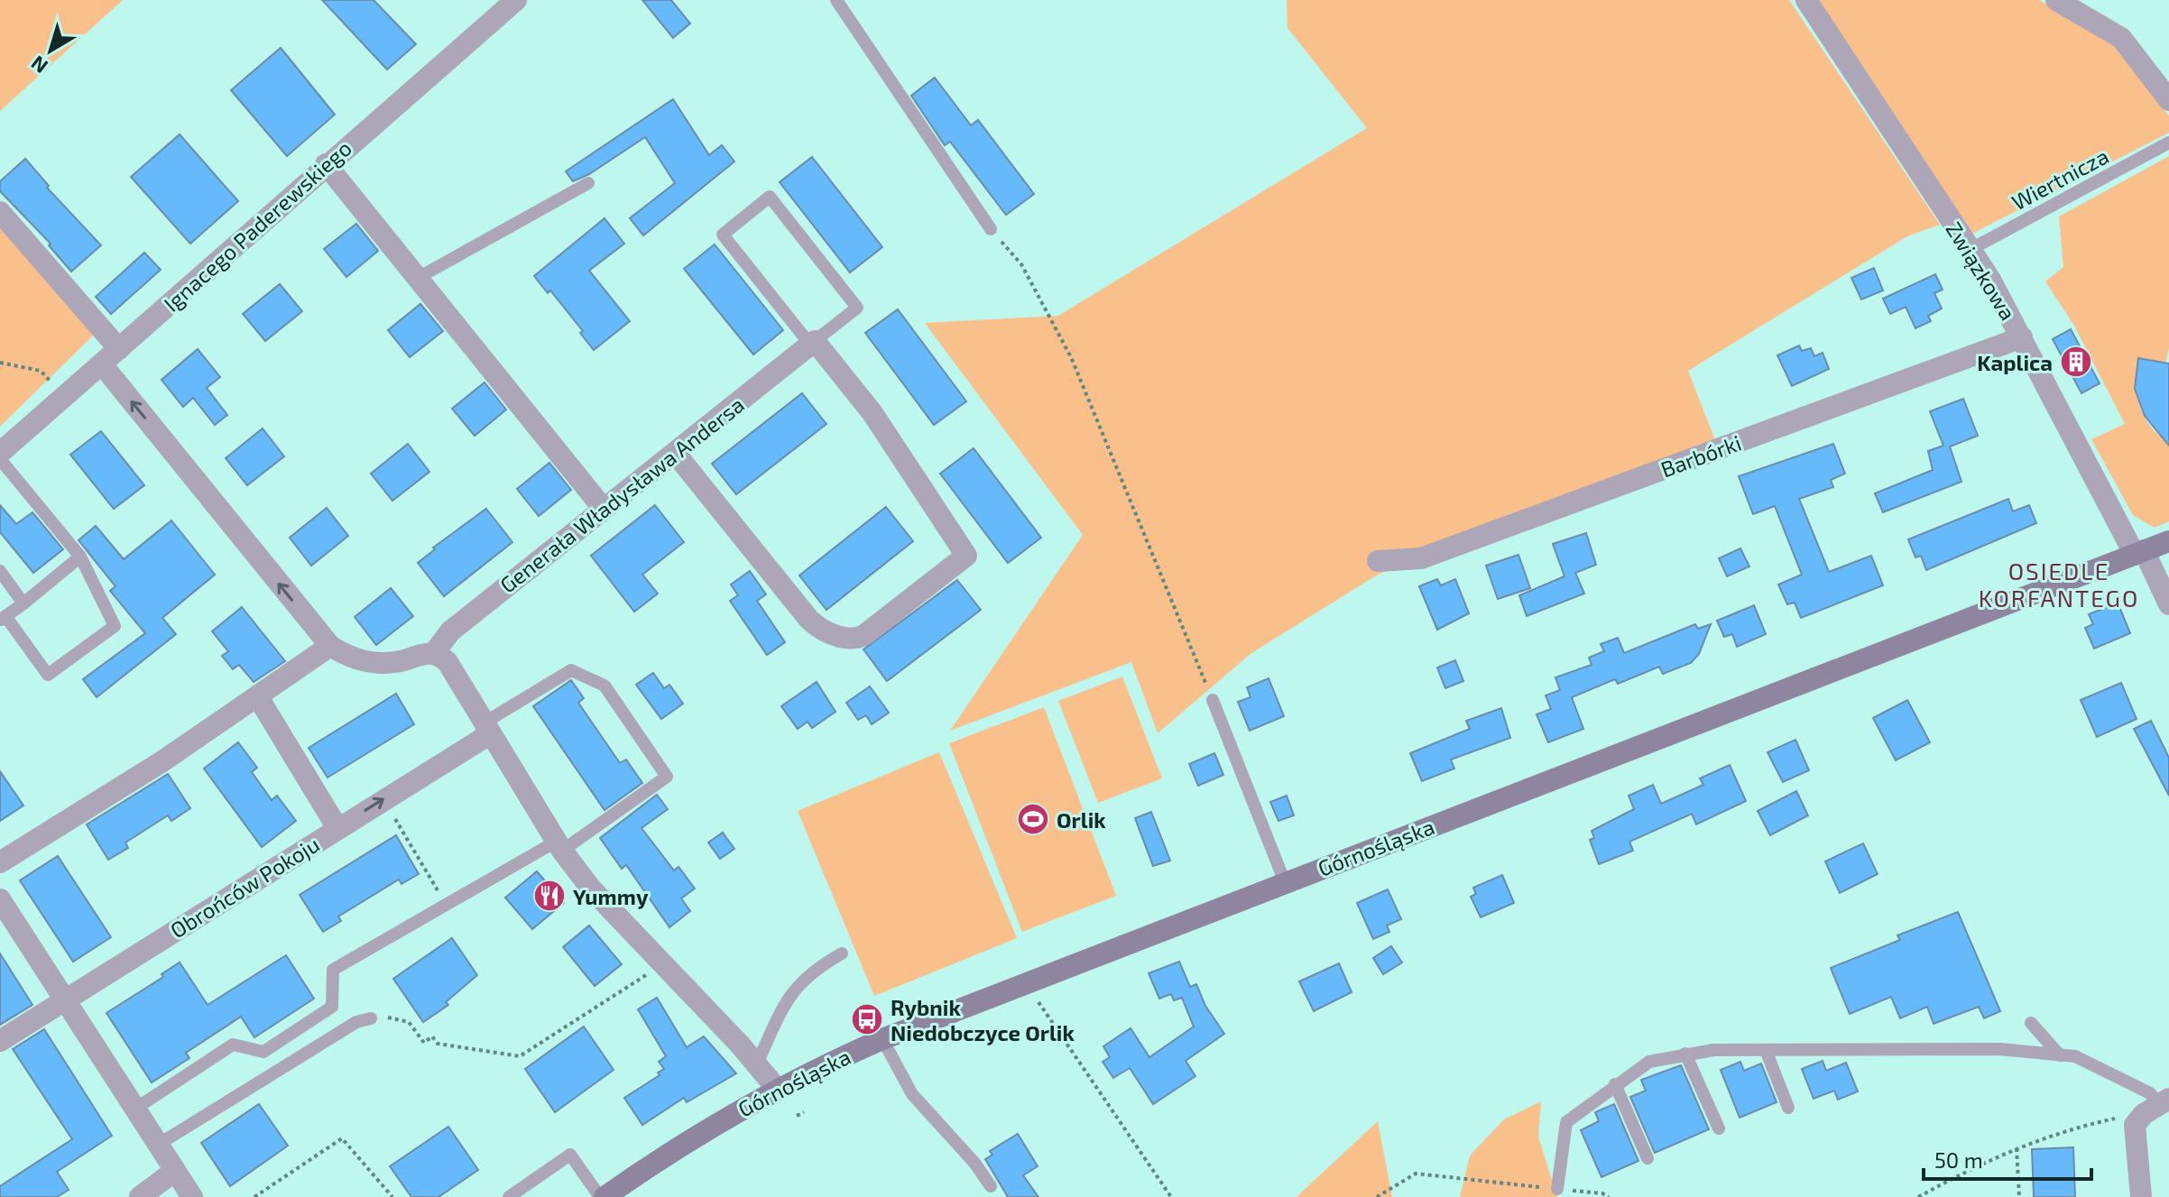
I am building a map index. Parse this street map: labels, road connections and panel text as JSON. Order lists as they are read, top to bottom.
{
  "streets": {
    "street": [
      "Ignacego Paderewskiego",
      "Związkowa",
      "Barbórki",
      "Generała Władysława Andersa",
      "Górnośląska",
      "Obrońców Pokoju"
    ],
    "lane": ["Wiertnicza"]
  },
  "crossings": [
    ["Wiertnicza", "Związkowa"],
    ["Związkowa", "Barbórki"],
    ["Związkowa", "Górnośląska"]
  ],
  "districts": ["OSIEDLE KORFANTEGO"],
  "places": {
    "building": ["Kaplica"],
    "sports": ["Orlik"],
    "restaurant": ["Yummy"],
    "bus stop": ["Rybnik Niedobczyce Orlik"]
  },
  "scale_bar": "50 m",
  "north": "bottom left"
}
